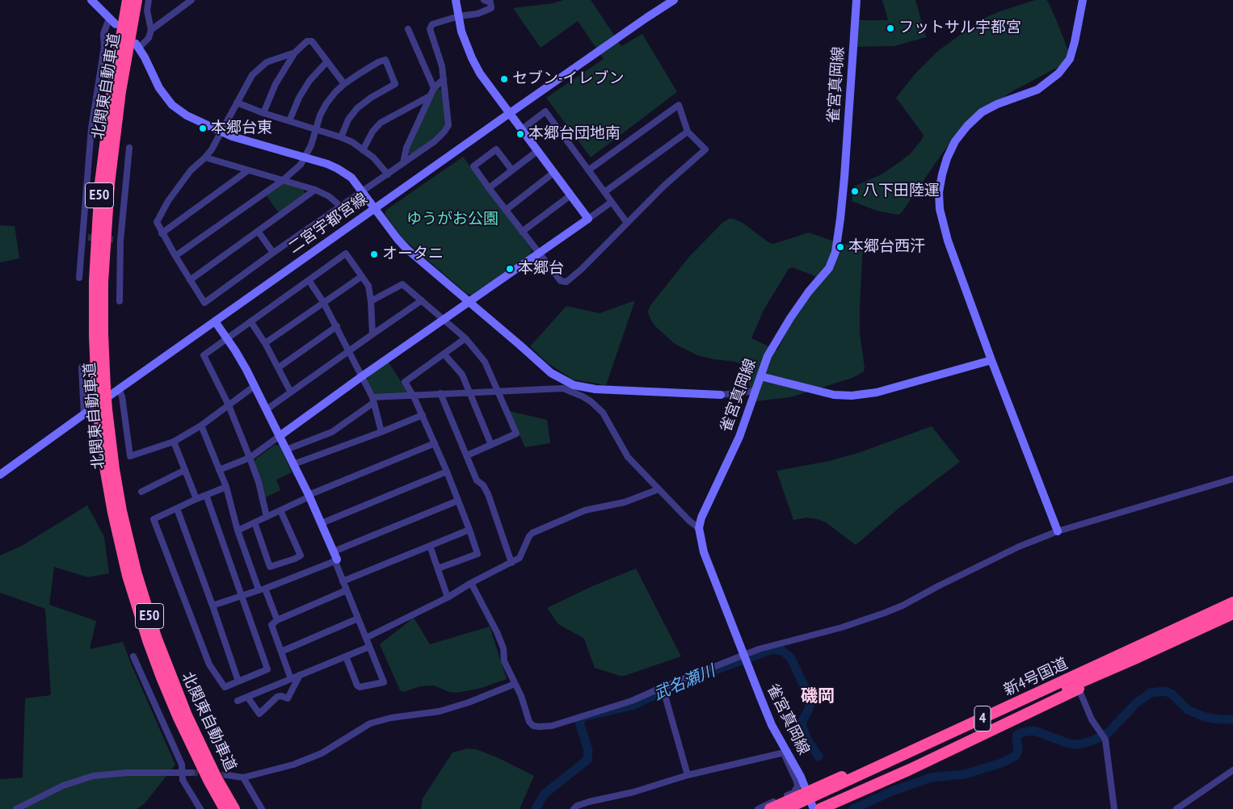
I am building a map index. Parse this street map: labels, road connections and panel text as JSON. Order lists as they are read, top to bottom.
{
  "streets": {
    "highway": [
      "北関東自動車道",
      "E50",
      "新4号国道",
      "4"
    ],
    "street": ["雀宮真岡線", "二宮宇都宮線"]
  },
  "districts": ["磯岡"],
  "water": ["武名瀬川"],
  "parks": ["ゆうがお公園"],
  "places": [
    "フットサル宇都宮",
    "セブン-イレブン",
    "本郷台東",
    "本郷台団地南",
    "八下田陸運",
    "本郷台西汗",
    "オータニ",
    "本郷台"
  ]
}
